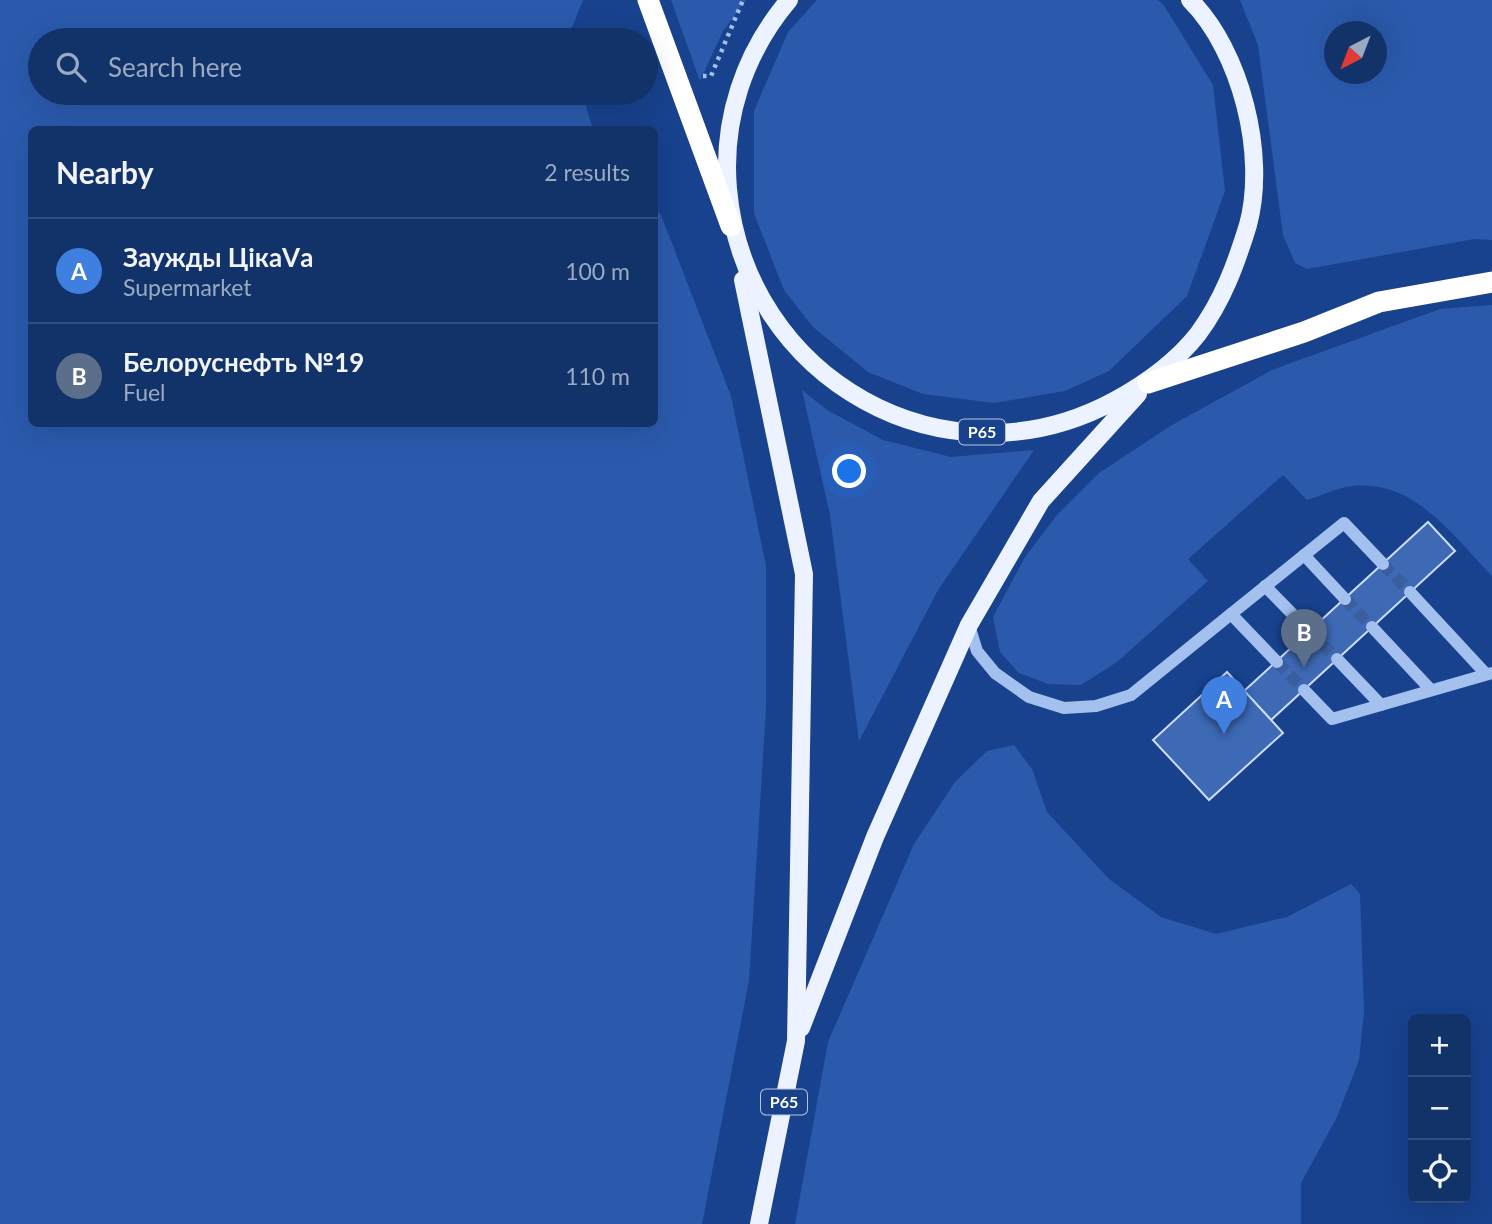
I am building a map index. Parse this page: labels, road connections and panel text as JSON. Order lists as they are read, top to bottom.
{
  "streets": {
    "highway": ["Р65"]
  },
  "north": "bottom left",
  "page": {
    "search": "Search here",
    "heading": ["Nearby", "2 results"],
    "list": [
      {
        "mark": "A",
        "name": "Заужды ЦікаVа",
        "note": "Supermarket",
        "value": "100 m"
      },
      {
        "mark": "B",
        "name": "Белоруснефть №19",
        "note": "Fuel",
        "value": "110 m"
      }
    ],
    "pins": ["B", "A"],
    "map_buttons": ["+", "−"]
  }
}
